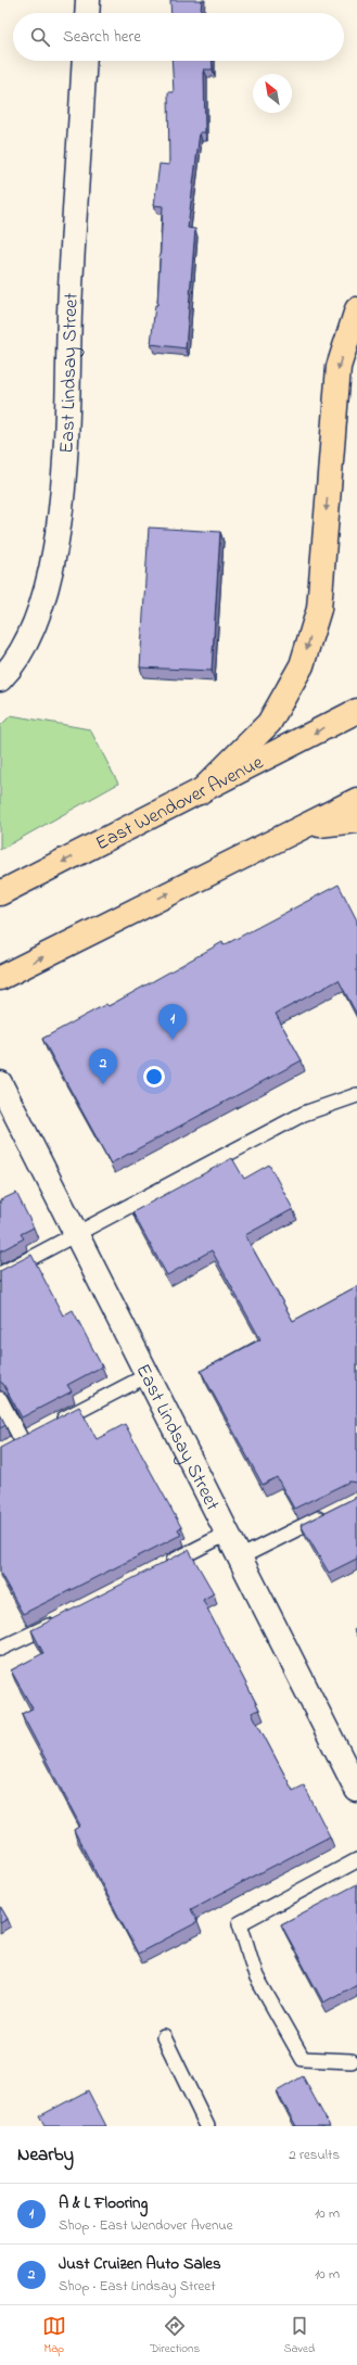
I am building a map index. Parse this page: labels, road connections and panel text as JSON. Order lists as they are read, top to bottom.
{
  "streets": {
    "highway": ["East Wendover Avenue"],
    "main road": ["East Lindsay Street"]
  },
  "north": "top left",
  "page": {
    "search": "Search here",
    "pins": ["1", "2"],
    "heading": ["Nearby", "2 results"],
    "list": [
      {
        "mark": "1",
        "name": "A & L Flooring",
        "note": "Shop · East Wendover Avenue",
        "value": "10 m"
      },
      {
        "mark": "2",
        "name": "Just Cruizen Auto Sales",
        "note": "Shop · East Lindsay Street",
        "value": "10 m"
      }
    ],
    "nav": ["Map", "Directions", "Saved"]
  }
}
